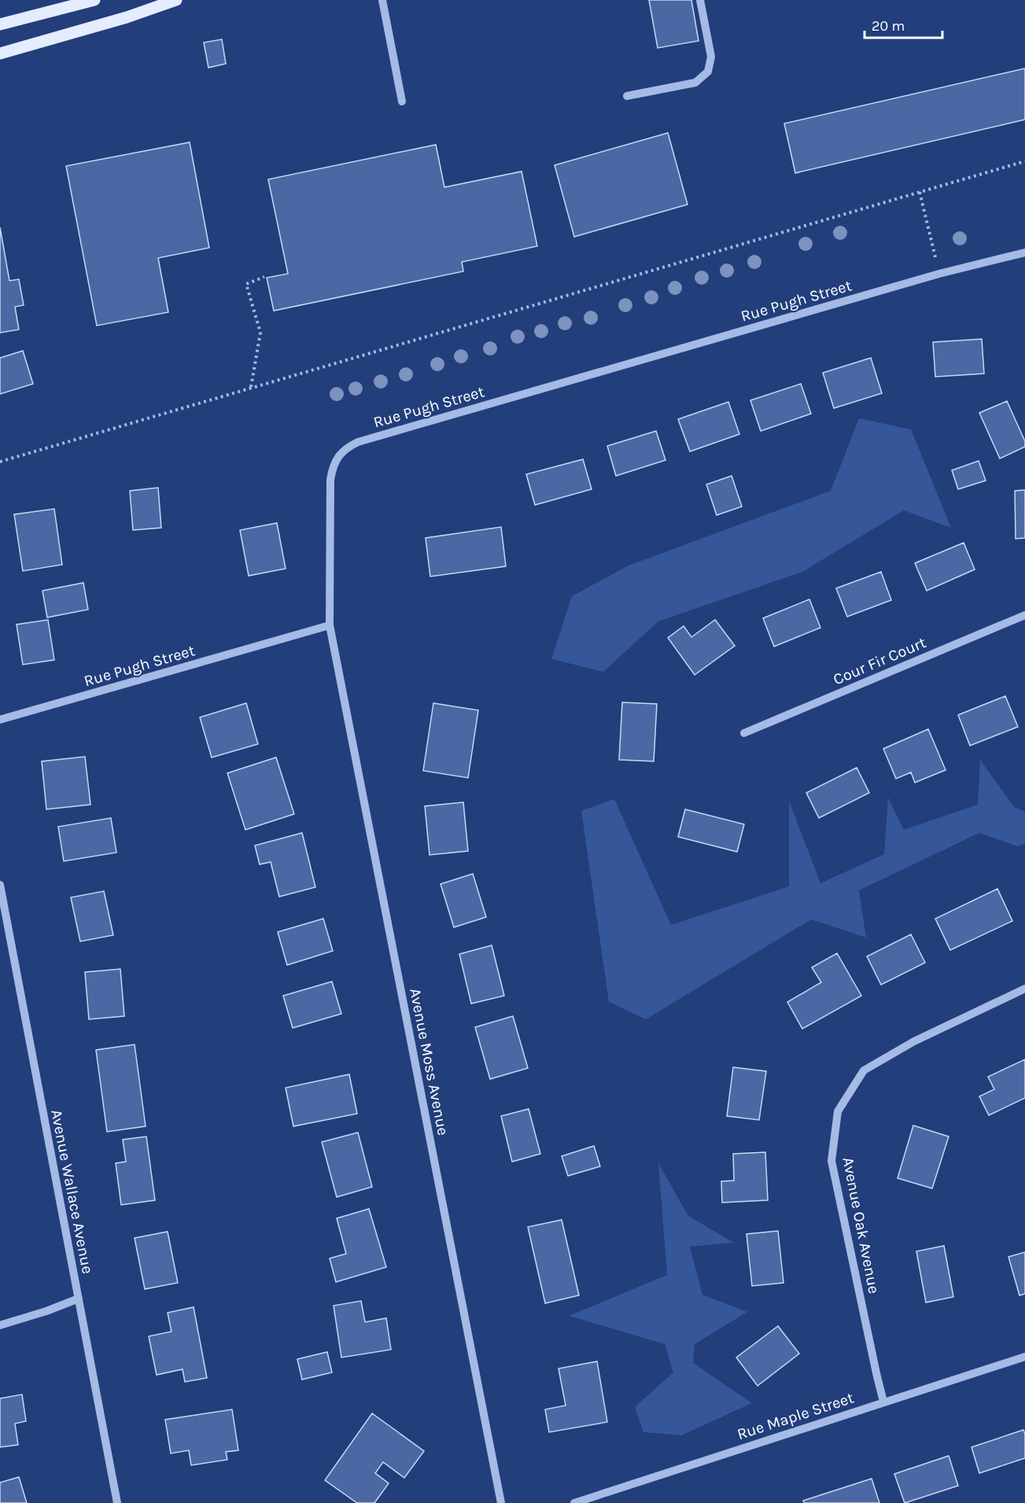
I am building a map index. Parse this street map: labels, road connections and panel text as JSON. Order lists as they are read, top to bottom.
{
  "streets": {
    "street": [
      "Rue Pugh Street",
      "Cour Fir Court",
      "Avenue Moss Avenue",
      "Avenue Wallace Avenue",
      "Avenue Oak Avenue",
      "Rue Maple Street"
    ]
  },
  "crossings": [
    ["Rue Pugh Street", "Avenue Moss Avenue"],
    ["Avenue Oak Avenue", "Rue Maple Street"]
  ],
  "scale_bar": "20 m"
}
